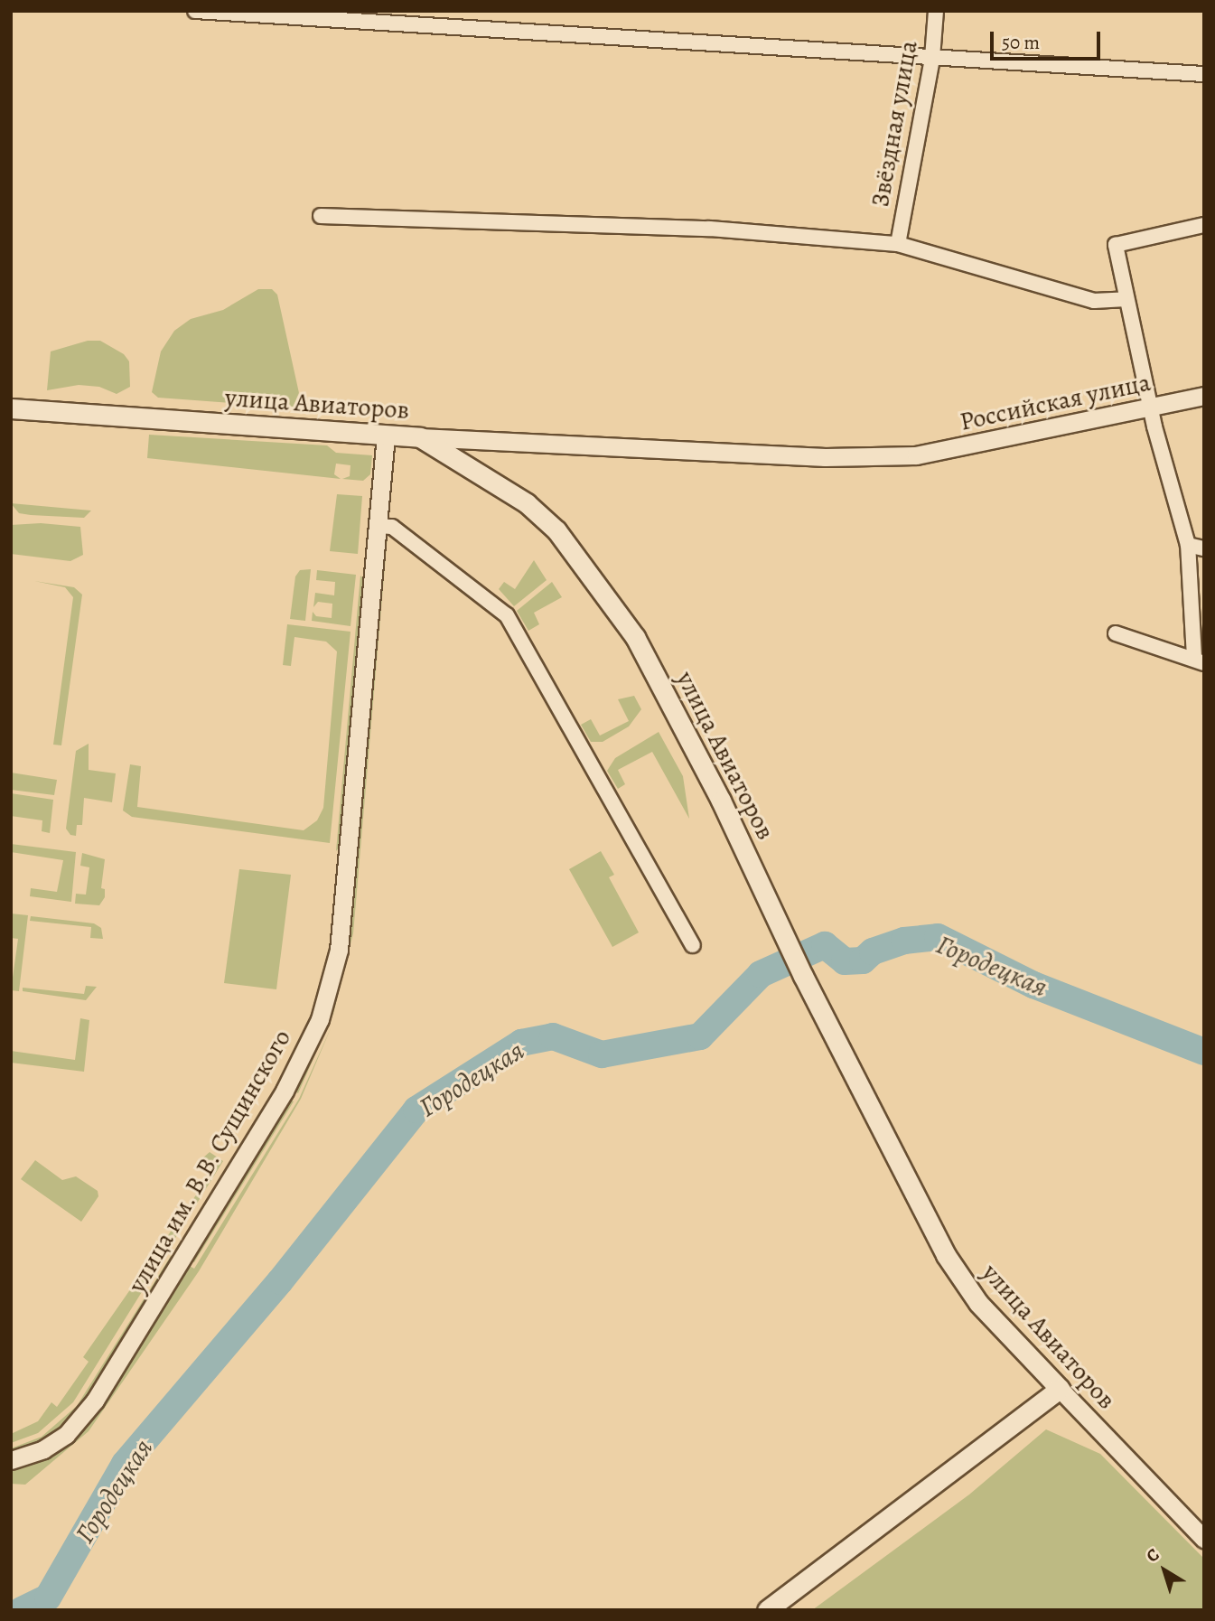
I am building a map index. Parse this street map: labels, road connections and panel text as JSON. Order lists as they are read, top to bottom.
{
  "streets": {
    "main road": ["улица Авиаторов"],
    "street": ["Звёздная улица", "Российская улица", "улица им. В.В. Сущинского"]
  },
  "crossings": [
    ["Российская улица", "улица Авиаторов"],
    ["улица Авиаторов", "улица им. В.В. Сущинского"]
  ],
  "water": ["Городецкая"],
  "scale_bar": "50 m",
  "north": "top left"
}
